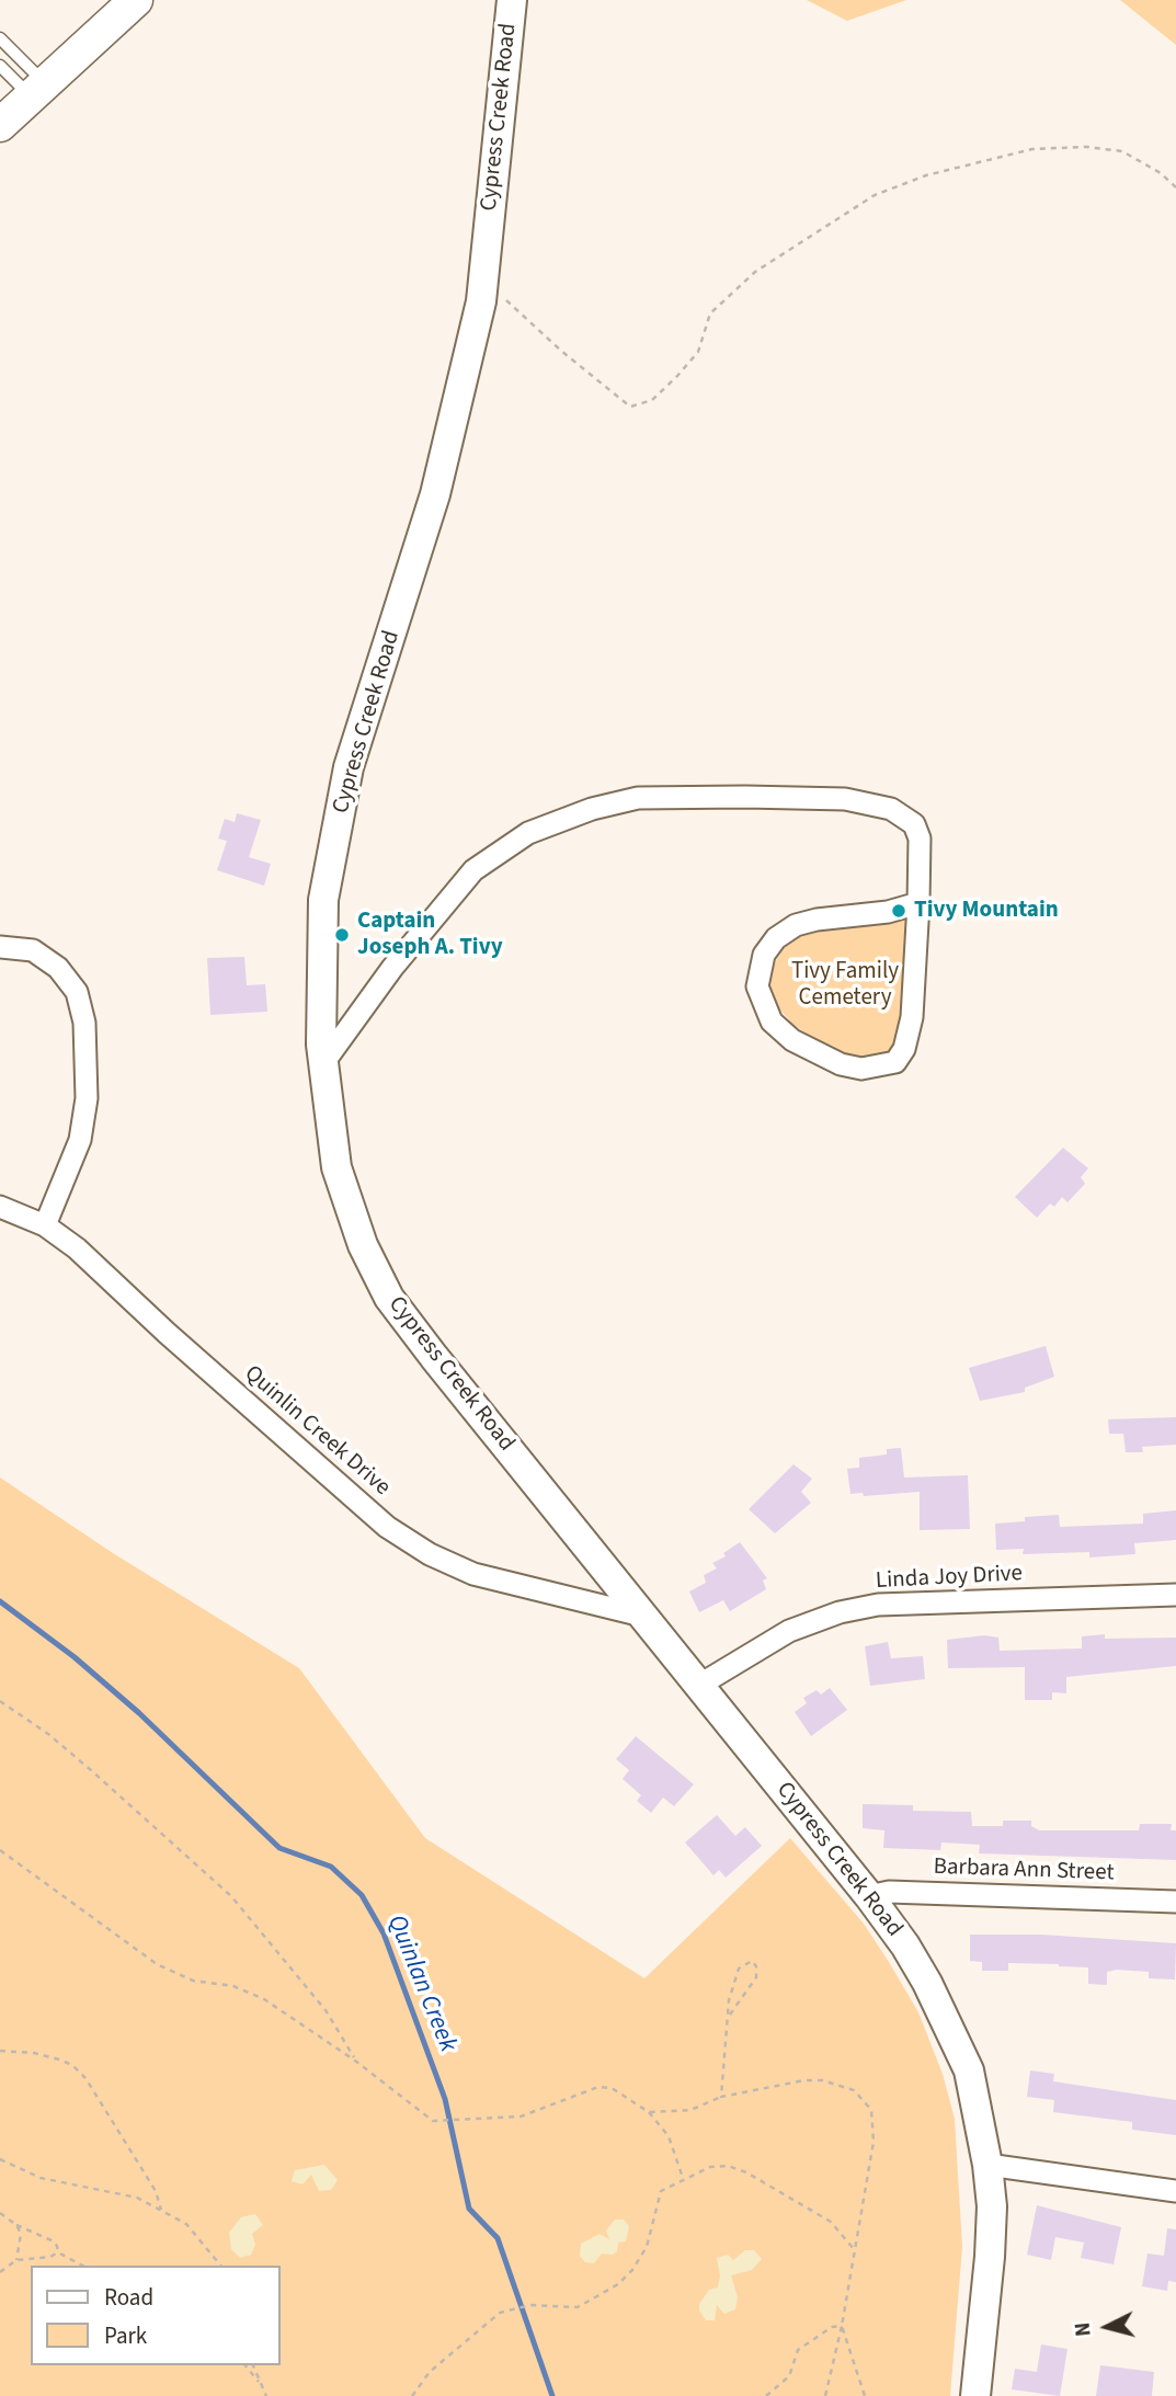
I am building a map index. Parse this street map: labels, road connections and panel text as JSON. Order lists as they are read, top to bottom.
{
  "streets": {
    "main road": ["Cypress Creek Road"],
    "street": ["Quinlin Creek Drive", "Linda Joy Drive", "Barbara Ann Street"]
  },
  "crossings": [
    ["Cypress Creek Road", "Quinlin Creek Drive"],
    ["Cypress Creek Road", "Linda Joy Drive"],
    ["Cypress Creek Road", "Barbara Ann Street"]
  ],
  "water": ["Quinlan Creek"],
  "parks": ["Tivy Family Cemetery"],
  "places": ["Tivy Mountain", "Captain Joseph A. Tivy"],
  "legend": ["Road", "Park"],
  "north": "left"
}
